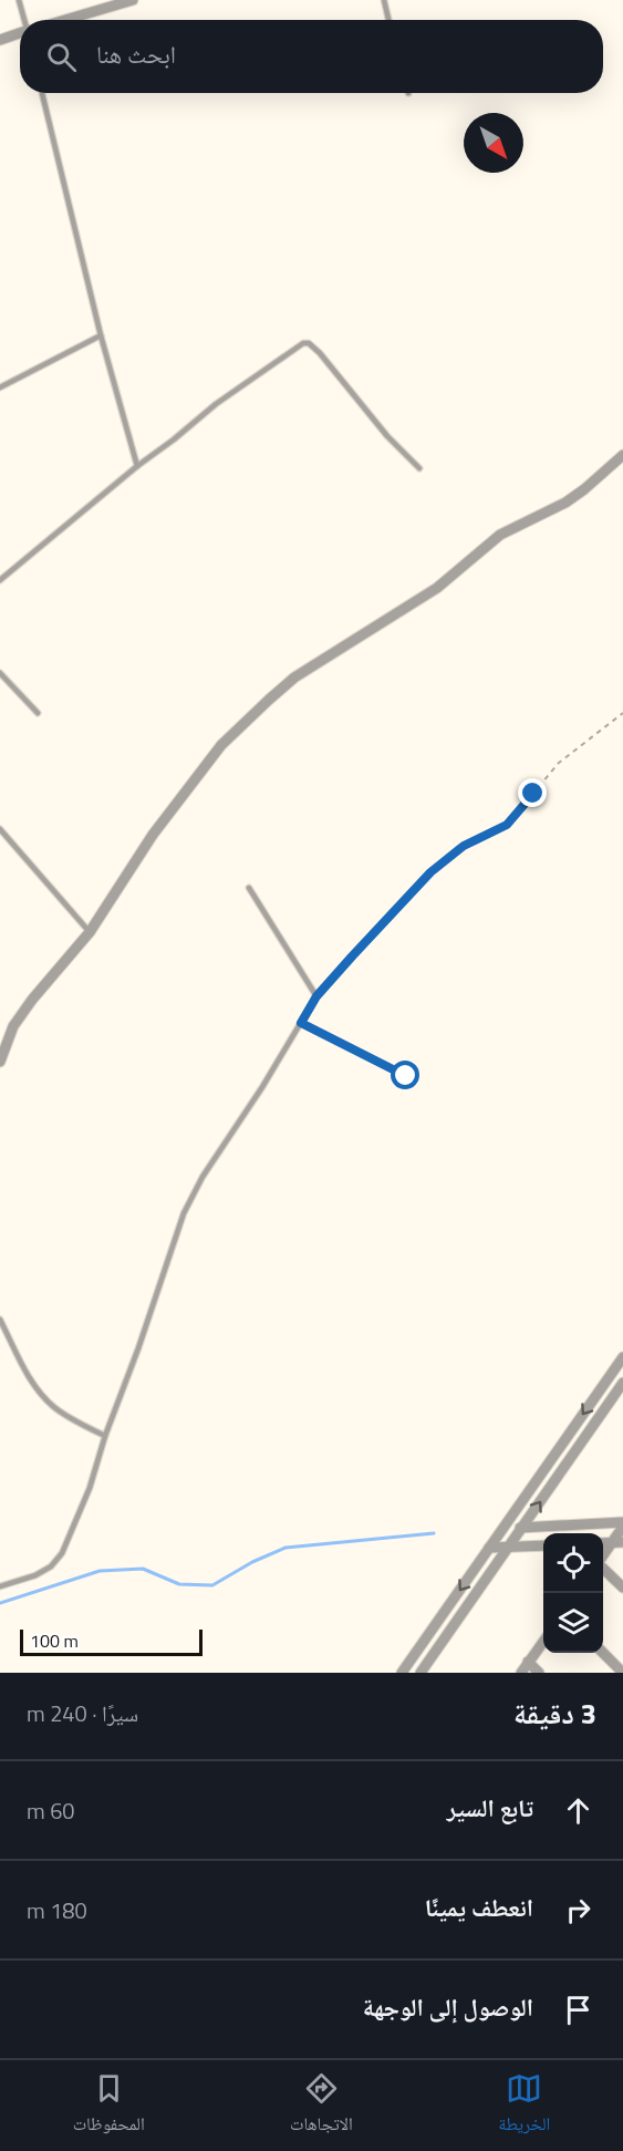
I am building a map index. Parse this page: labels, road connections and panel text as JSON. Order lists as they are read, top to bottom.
{
  "scale_bar": "100 m",
  "north": "bottom right",
  "page": {
    "search": "ابحث هنا",
    "scale": "100 m",
    "heading": ["3 دقيقة", "سيرًا · 240 m"],
    "list": [
      ["تابع السير", "60 m"],
      ["انعطف يمينًا", "180 m"],
      "الوصول إلى الوجهة"
    ],
    "nav": ["الخريطة", "الاتجاهات", "المحفوظات"]
  }
}
